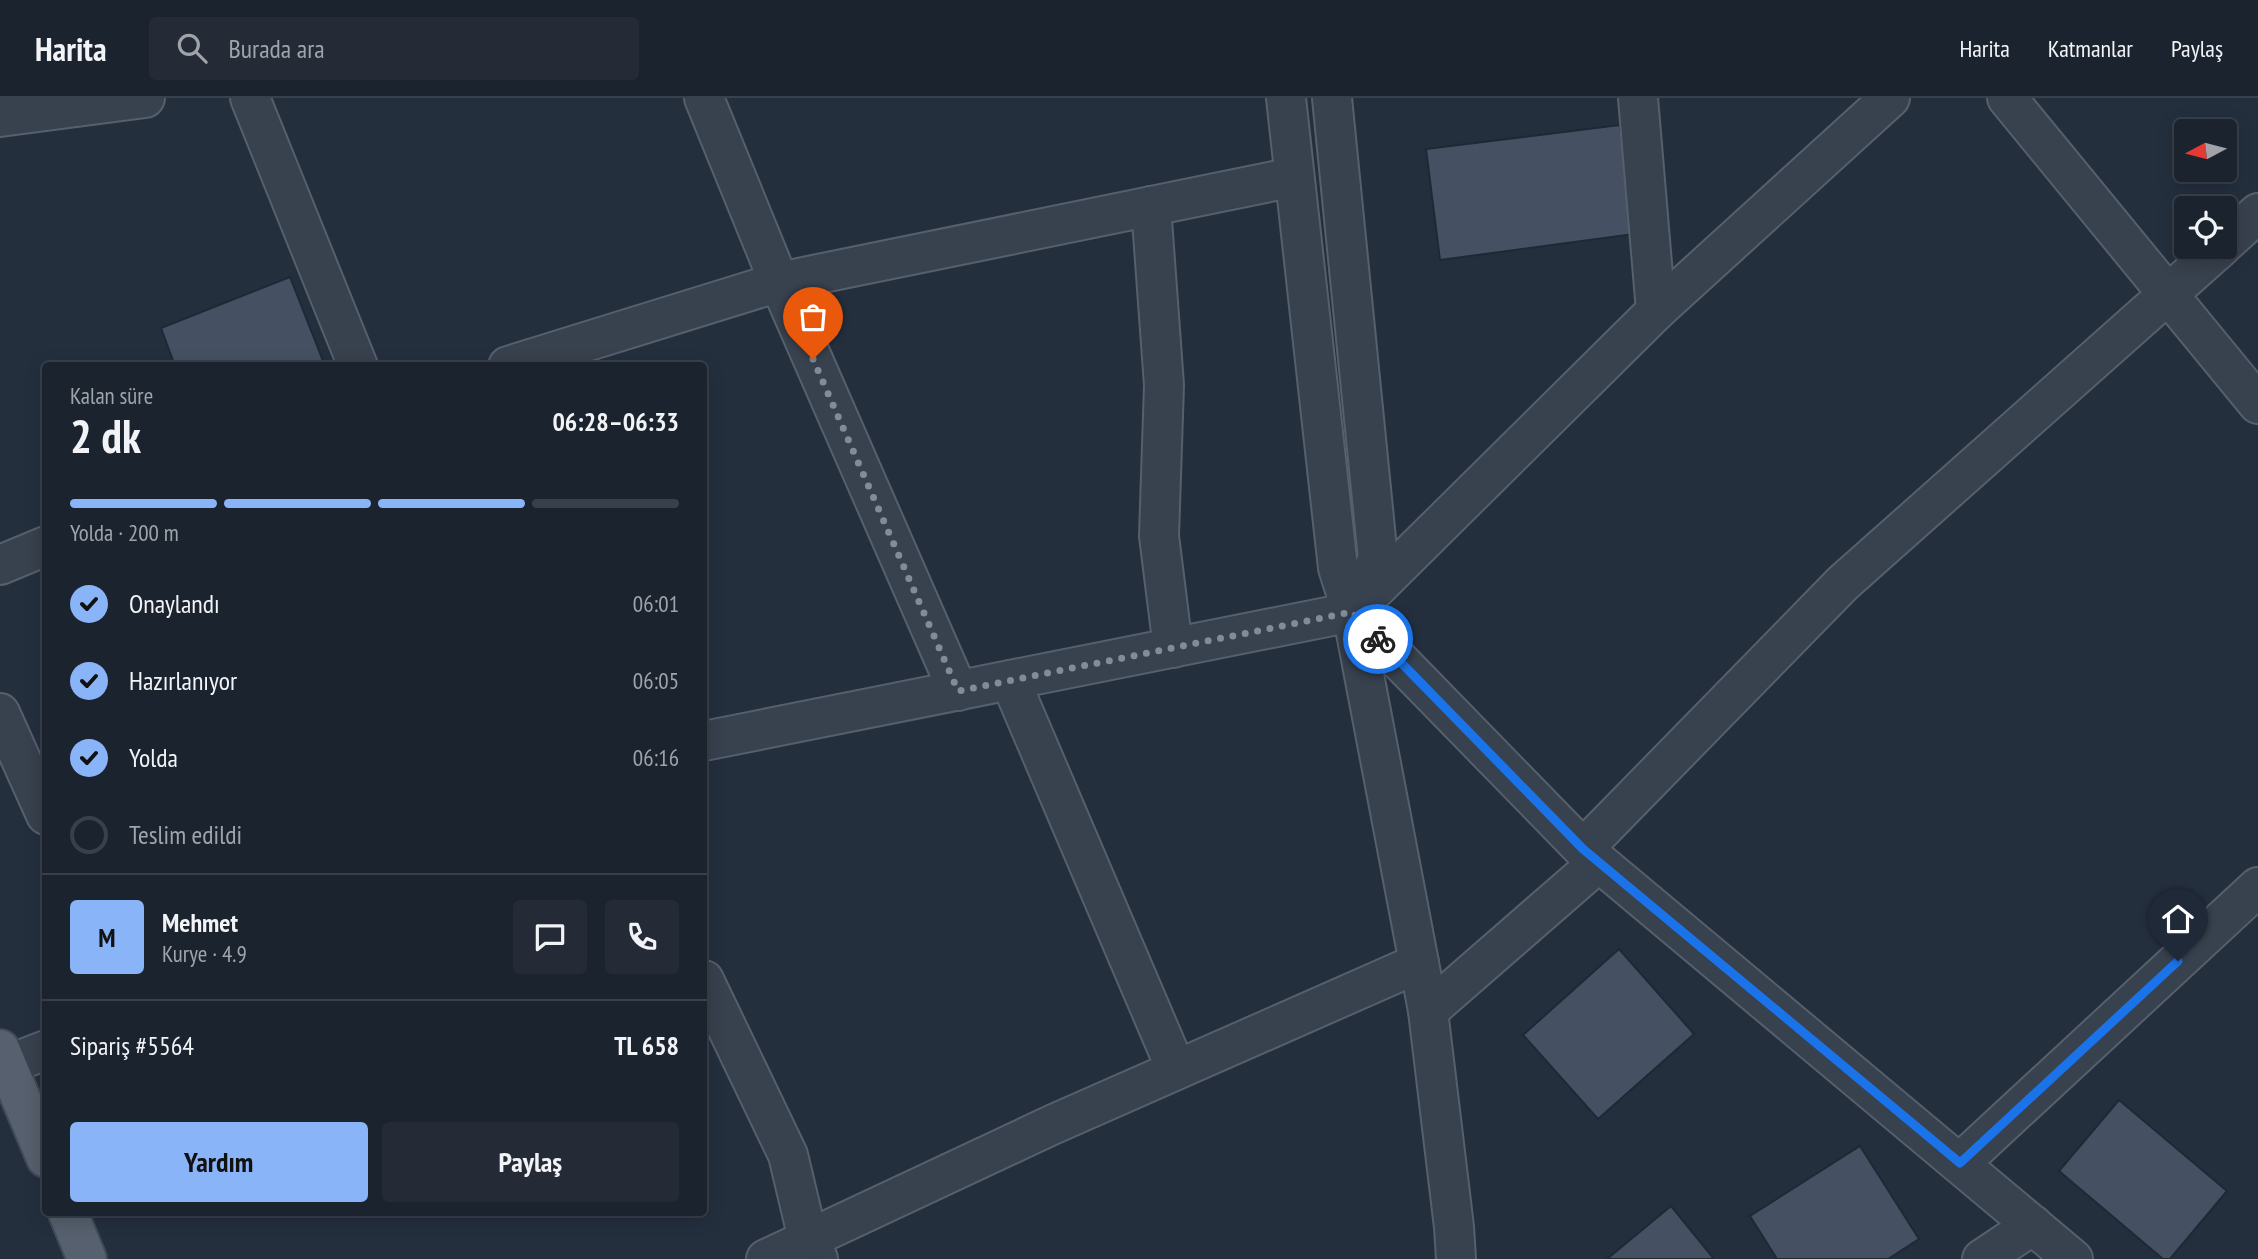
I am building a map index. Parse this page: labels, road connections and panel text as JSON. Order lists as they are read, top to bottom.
{
  "north": "left",
  "page": {
    "header": "Harita",
    "search": "Burada ara",
    "nav": ["Harita", "Katmanlar", "Paylaş"],
    "heading": ["2 dk", "Kalan süre", "06:28–06:33"],
    "panel": [
      "Mehmet",
      "Kurye · 4.9",
      "Sipariş #5564",
      "TL 658"
    ],
    "bar": "Yolda · 200 m",
    "list": [
      ["Onaylandı", "06:01"],
      ["Hazırlanıyor", "06:05"],
      ["Yolda", "06:16"],
      "Teslim edildi"
    ],
    "round": "M",
    "buttons": ["Yardım", "Paylaş"]
  }
}
